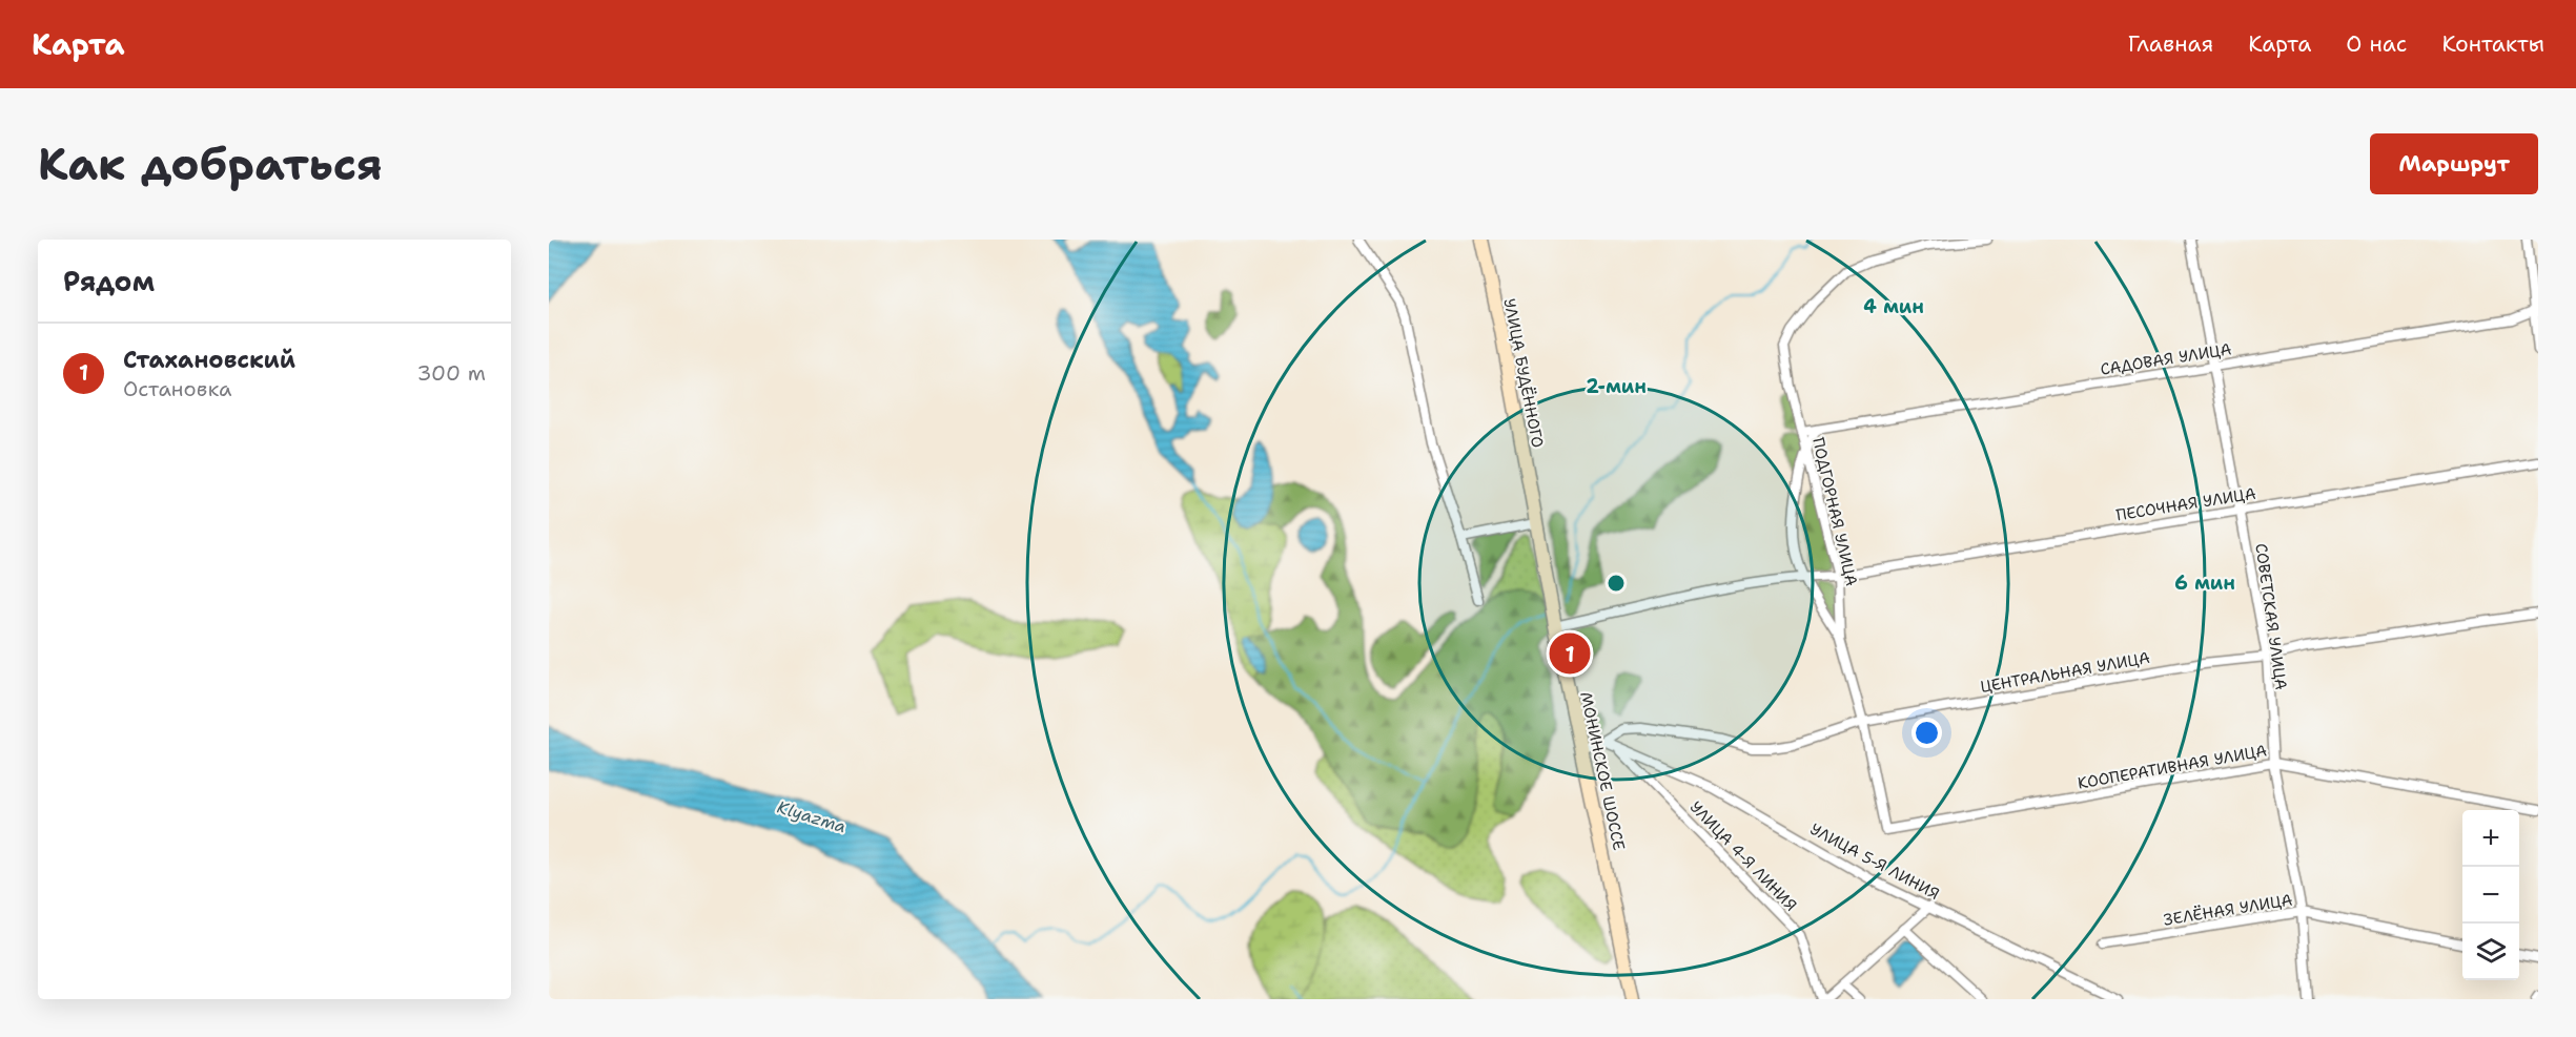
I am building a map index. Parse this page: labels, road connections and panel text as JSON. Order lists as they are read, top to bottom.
{
  "streets": {
    "main road": ["УЛИЦА БУДЁННОГО", "МОНИНСКОЕ ШОССЕ"],
    "street": [
      "САДОВАЯ УЛИЦА",
      "ПЕСОЧНАЯ УЛИЦА",
      "ПОДГОРНАЯ УЛИЦА",
      "СОВЕТСКАЯ УЛИЦА",
      "ЦЕНТРАЛЬНАЯ УЛИЦА",
      "КООПЕРАТИВНАЯ УЛИЦА",
      "УЛИЦА 4-Я ЛИНИЯ",
      "УЛИЦА 5-Я ЛИНИЯ",
      "ЗЕЛЁНАЯ УЛИЦА"
    ]
  },
  "crossings": [
    ["САДОВАЯ УЛИЦА", "ПОДГОРНАЯ УЛИЦА"],
    ["САДОВАЯ УЛИЦА", "СОВЕТСКАЯ УЛИЦА"],
    ["УЛИЦА БУДЁННОГО", "МОНИНСКОЕ ШОССЕ"],
    ["ПЕСОЧНАЯ УЛИЦА", "ПОДГОРНАЯ УЛИЦА"],
    ["ПЕСОЧНАЯ УЛИЦА", "СОВЕТСКАЯ УЛИЦА"],
    ["ПОДГОРНАЯ УЛИЦА", "ЦЕНТРАЛЬНАЯ УЛИЦА"],
    ["ПОДГОРНАЯ УЛИЦА", "КООПЕРАТИВНАЯ УЛИЦА"],
    ["СОВЕТСКАЯ УЛИЦА", "ЦЕНТРАЛЬНАЯ УЛИЦА"],
    ["СОВЕТСКАЯ УЛИЦА", "КООПЕРАТИВНАЯ УЛИЦА"],
    ["СОВЕТСКАЯ УЛИЦА", "ЗЕЛЁНАЯ УЛИЦА"],
    ["ЦЕНТРАЛЬНАЯ УЛИЦА", "МОНИНСКОЕ ШОССЕ"],
    ["УЛИЦА 4-Я ЛИНИЯ", "УЛИЦА 5-Я ЛИНИЯ"]
  ],
  "water": ["Klyazma"],
  "page": {
    "header": "Карта",
    "nav": [
      "Главная",
      "Карта",
      "О нас",
      "Контакты"
    ],
    "buttons": "Маршрут",
    "title": "Как добраться",
    "heading": "Рядом",
    "list": [
      {
        "mark": "1",
        "name": "Стахановский",
        "note": "Остановка",
        "value": "300 m"
      }
    ],
    "pins": "1",
    "map_buttons": ["+", "−"]
  },
  "rings": ["4 мин", "2 мин", "6 мин"]
}
